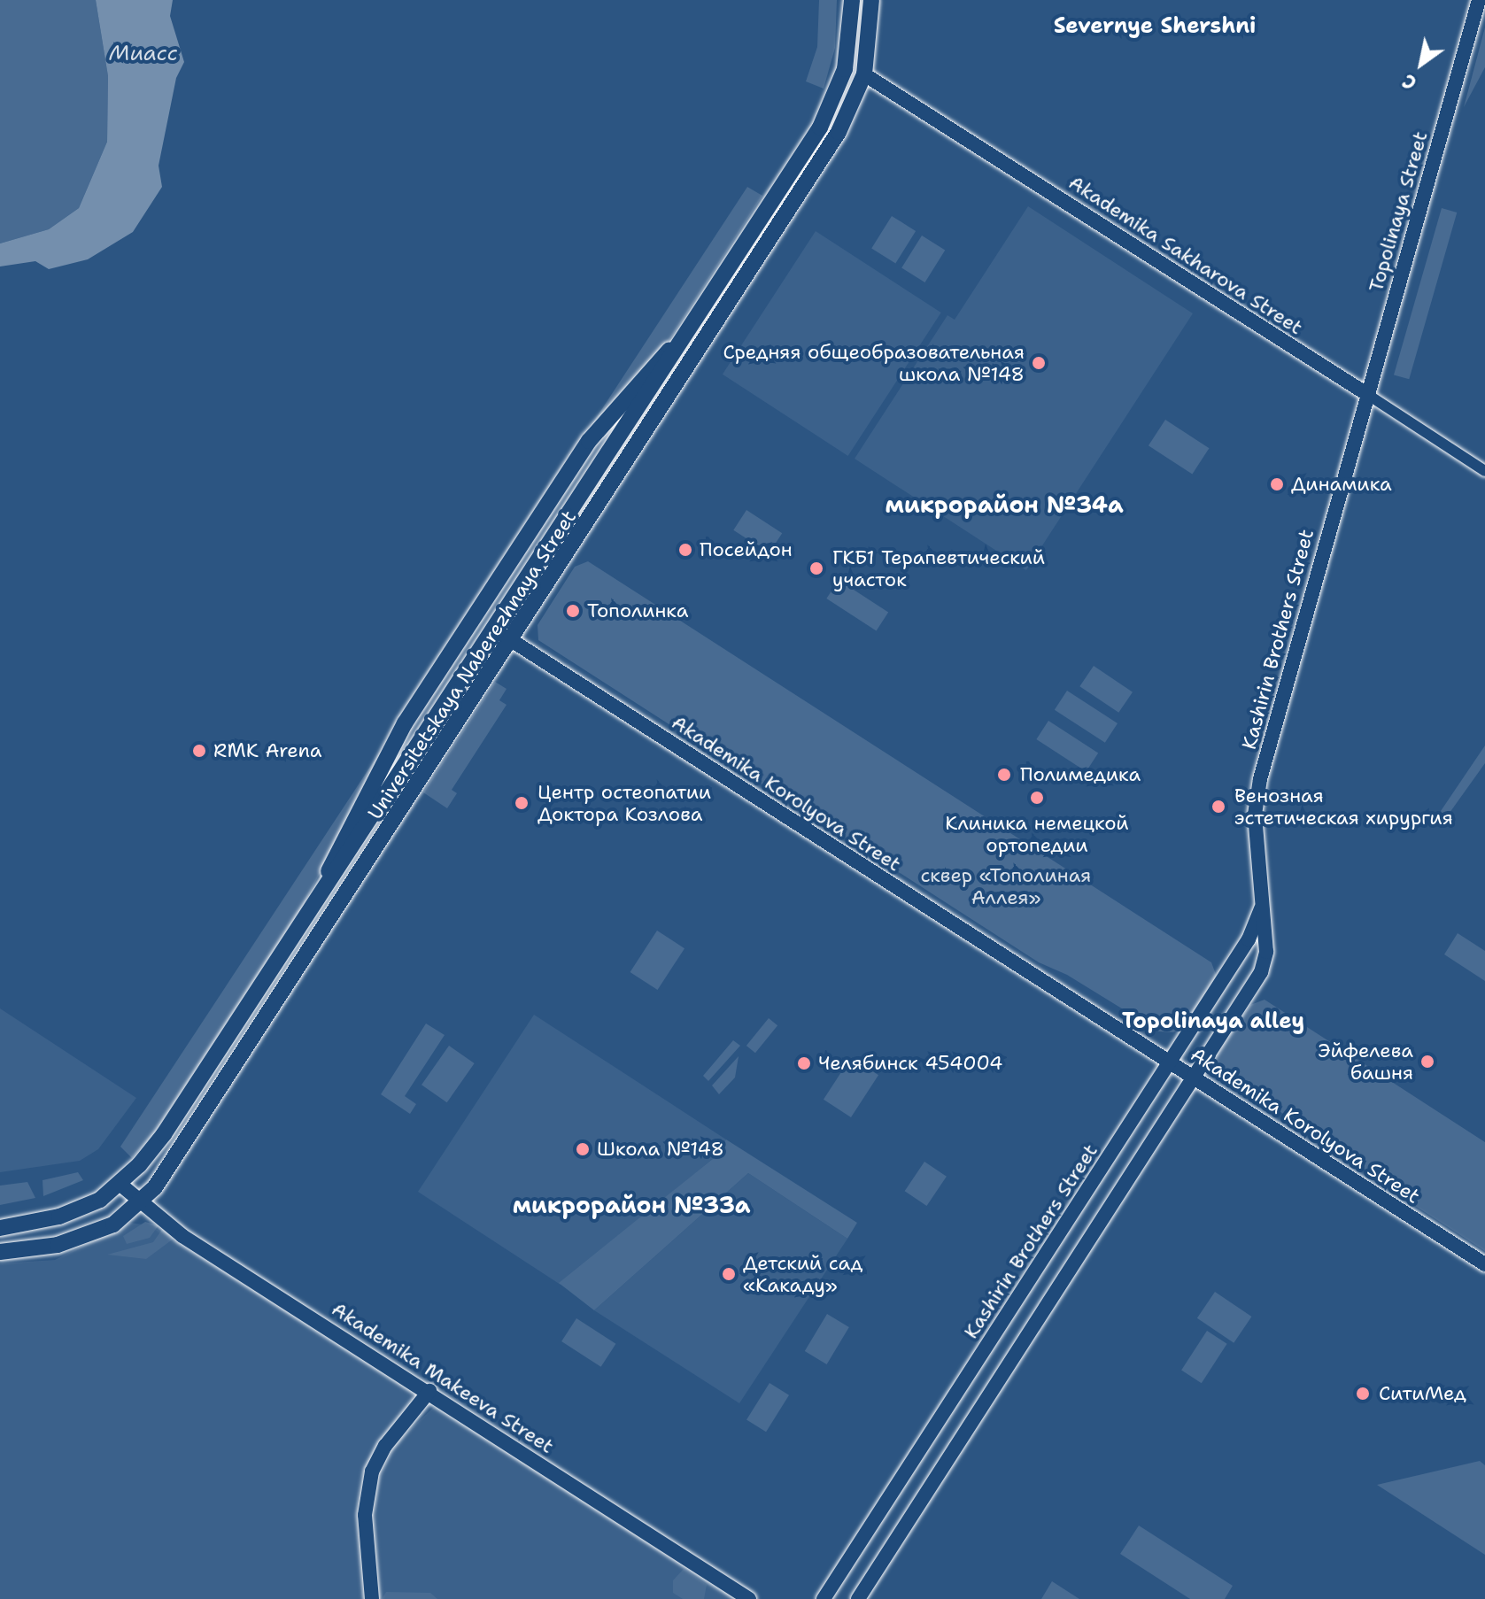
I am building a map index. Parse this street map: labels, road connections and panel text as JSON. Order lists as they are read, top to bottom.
{
  "streets": {
    "main road": ["Universitetskaya Naberezhnaya Street"],
    "street": [
      "Topolinaya Street",
      "Akademika Sakharova Street",
      "Kashirin Brothers Street",
      "Akademika Korolyova Street",
      "Akademika Makeeva Street"
    ]
  },
  "crossings": [
    ["Topolinaya Street", "Akademika Sakharova Street"],
    ["Topolinaya Street", "Kashirin Brothers Street"],
    ["Akademika Sakharova Street", "Kashirin Brothers Street"],
    ["Akademika Sakharova Street", "Universitetskaya Naberezhnaya Street"],
    ["Kashirin Brothers Street", "Akademika Korolyova Street"],
    ["Universitetskaya Naberezhnaya Street", "Akademika Korolyova Street"],
    ["Universitetskaya Naberezhnaya Street", "Akademika Makeeva Street"]
  ],
  "districts": [
    "Severnye Shershni",
    "микрорайон №34а",
    "Topolinaya alley",
    "микрорайон №33а"
  ],
  "water": ["Миасс"],
  "parks": ["сквер «Тополиная Аллея»"],
  "places": [
    "Средняя общеобразовательная школа №148",
    "Динамика",
    "Посейдон",
    "ГКБ1 Терапевтический участок",
    "Тополинка",
    "RMK Arena",
    "Полимедика",
    "Клиника немецкой ортопедии",
    "Центр остеопатии Доктора Козлова",
    "Венозная эстетическая хирургия",
    "Эйфелева башня",
    "Челябинск 454004",
    "Школа №148",
    "Детский сад «Какаду»",
    "СитиМед"
  ],
  "north": "bottom left"
}
